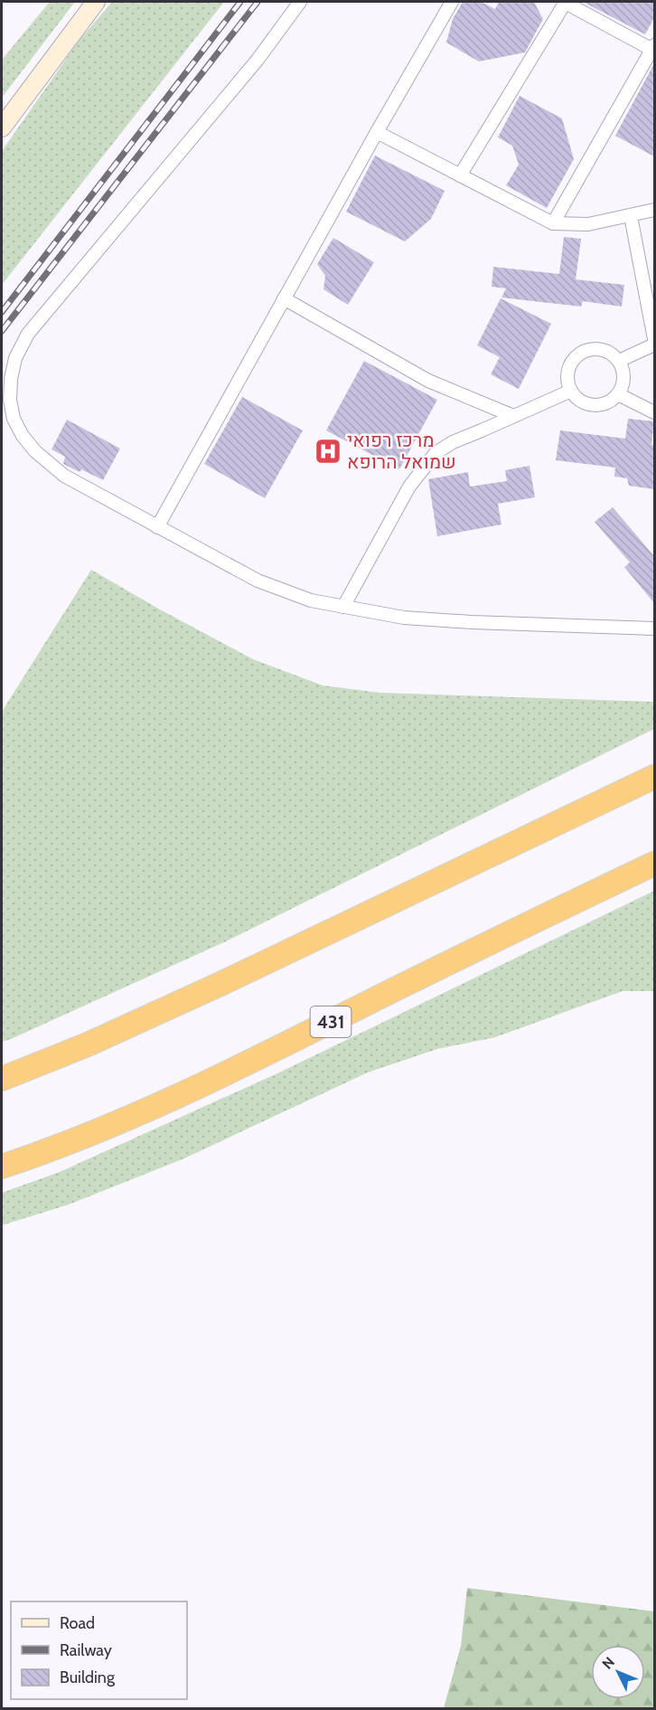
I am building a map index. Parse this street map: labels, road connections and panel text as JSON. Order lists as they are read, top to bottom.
{
  "streets": {
    "highway": ["431"]
  },
  "places": {
    "hospital": ["מרכז רפואי שמואל הרופא"]
  },
  "legend": ["Road", "Railway", "Building"],
  "north": "top left"
}
